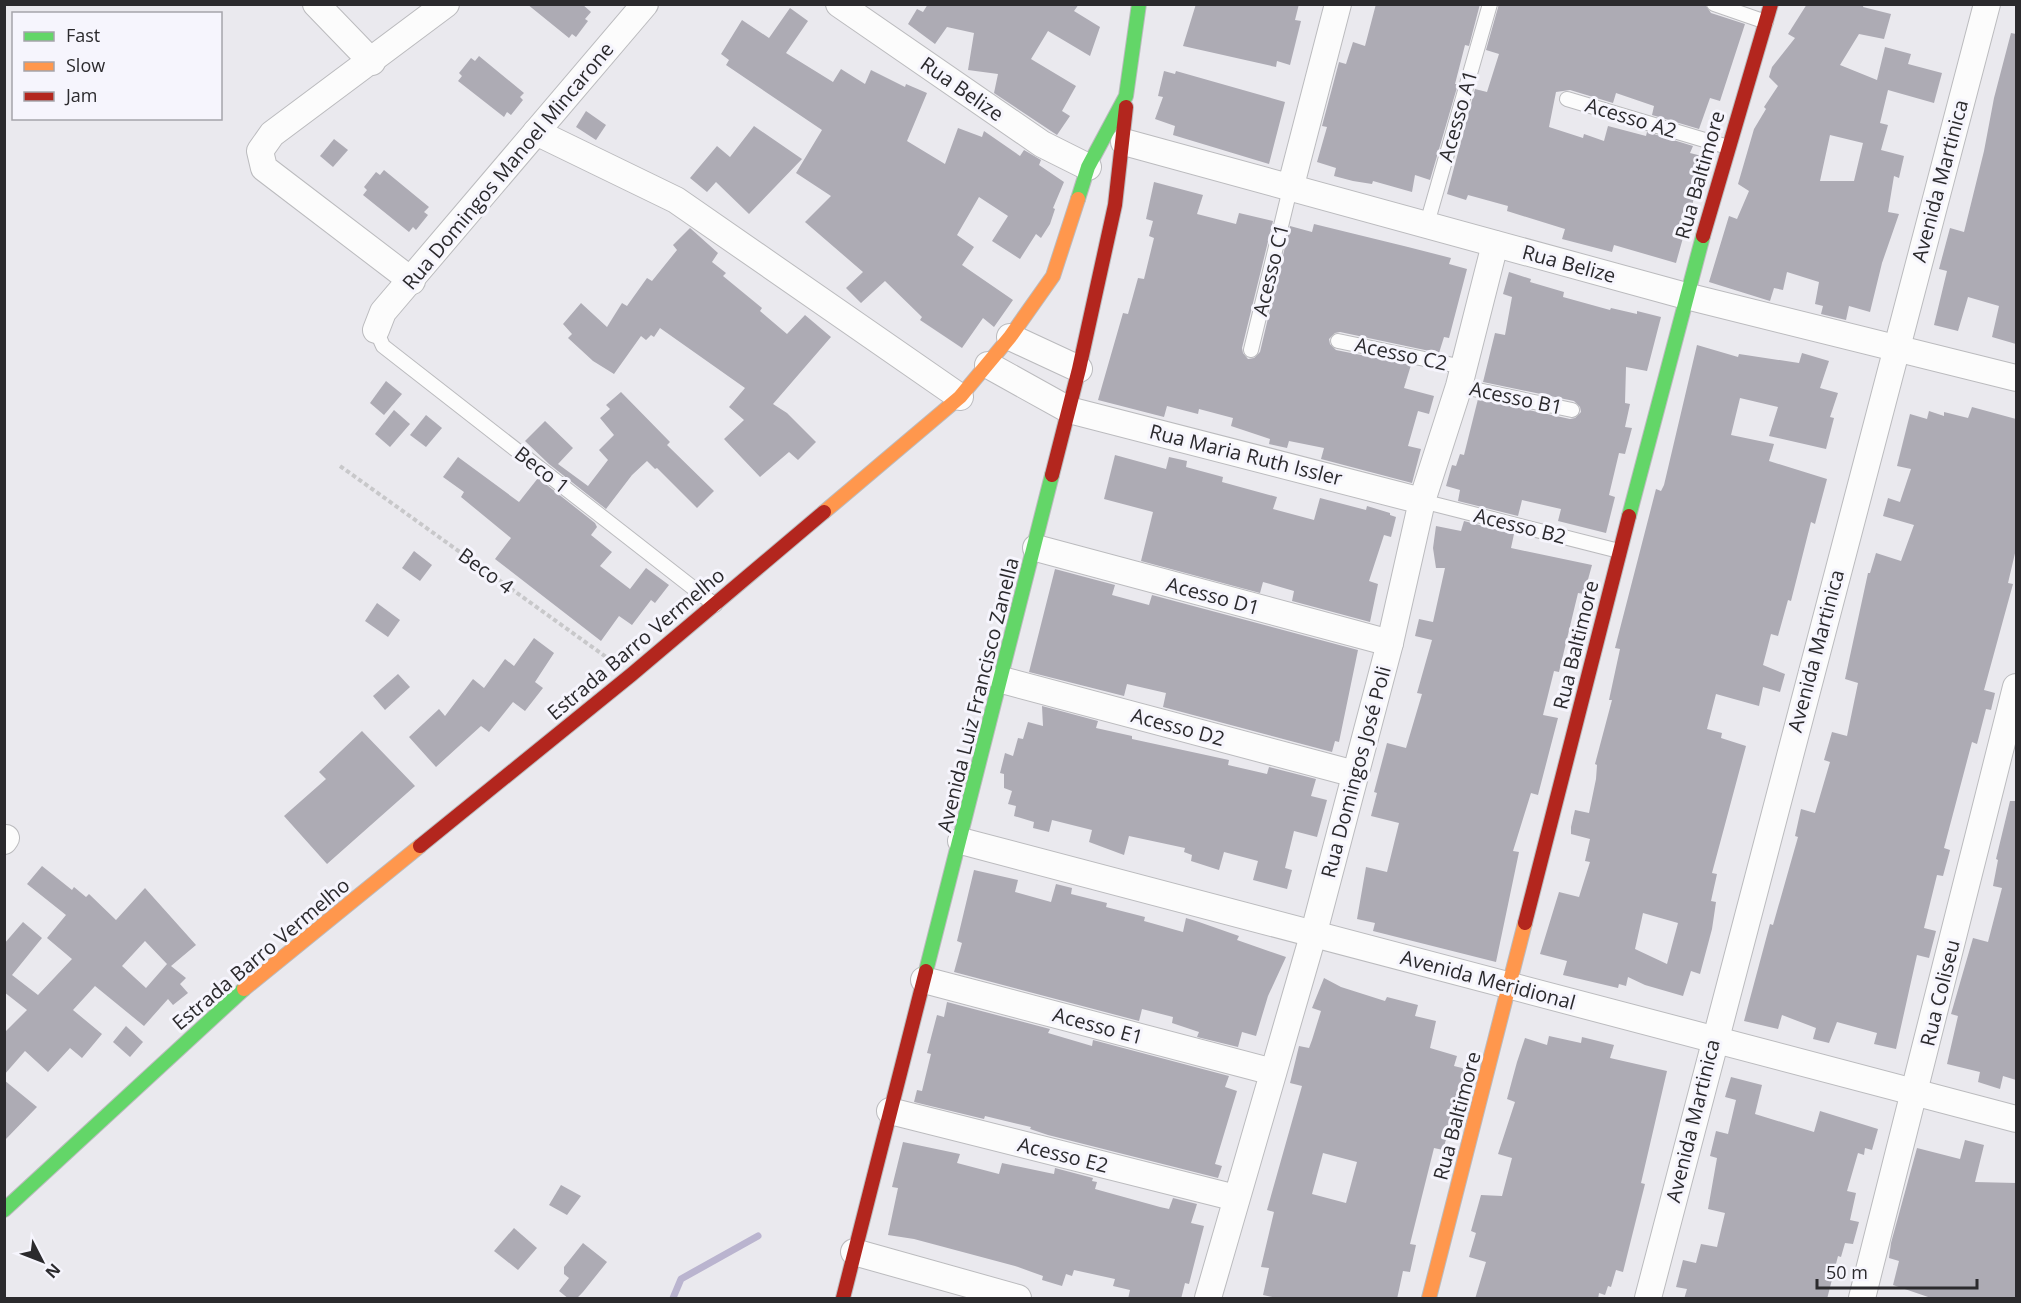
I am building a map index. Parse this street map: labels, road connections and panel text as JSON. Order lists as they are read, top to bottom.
{
  "streets": {
    "street": [
      "Rua Belize",
      "Rua Domingos Manoel Mincarone",
      "Rua Baltimore",
      "Avenida Martinica",
      "Rua Maria Ruth Issler",
      "Acesso D1",
      "Estrada Barro Vermelho",
      "Avenida Luiz Francisco Zanella",
      "Acesso D2",
      "Rua Domingos José Poli",
      "Avenida Meridional",
      "Rua Coliseu",
      "Acesso E1",
      "Acesso E2"
    ],
    "lane": [
      "Acesso A1",
      "Acesso A2",
      "Acesso C1",
      "Acesso C2",
      "Acesso B1",
      "Beco 1",
      "Acesso B2"
    ],
    "path": ["Beco 4"]
  },
  "crossings": [
    ["Rua Belize", "Acesso A1"],
    ["Rua Belize", "Rua Baltimore"],
    ["Rua Belize", "Avenida Martinica"],
    ["Rua Belize", "Acesso C1"],
    ["Rua Belize", "Estrada Barro Vermelho"],
    ["Rua Belize", "Avenida Luiz Francisco Zanella"],
    ["Rua Belize", "Rua Domingos José Poli"],
    ["Acesso A2", "Rua Baltimore"],
    ["Rua Domingos Manoel Mincarone", "Beco 1"],
    ["Rua Baltimore", "Acesso B2"],
    ["Rua Baltimore", "Avenida Meridional"],
    ["Avenida Martinica", "Avenida Meridional"],
    ["Acesso C2", "Acesso B1"],
    ["Acesso C2", "Rua Domingos José Poli"],
    ["Acesso B1", "Rua Domingos José Poli"],
    ["Rua Maria Ruth Issler", "Acesso B2"],
    ["Rua Maria Ruth Issler", "Estrada Barro Vermelho"],
    ["Rua Maria Ruth Issler", "Avenida Luiz Francisco Zanella"],
    ["Rua Maria Ruth Issler", "Rua Domingos José Poli"],
    ["Beco 1", "Estrada Barro Vermelho"],
    ["Acesso B2", "Rua Domingos José Poli"],
    ["Beco 4", "Estrada Barro Vermelho"],
    ["Acesso D1", "Avenida Luiz Francisco Zanella"],
    ["Acesso D1", "Rua Domingos José Poli"],
    ["Estrada Barro Vermelho", "Avenida Luiz Francisco Zanella"],
    ["Avenida Luiz Francisco Zanella", "Acesso D2"],
    ["Avenida Luiz Francisco Zanella", "Avenida Meridional"],
    ["Avenida Luiz Francisco Zanella", "Acesso E1"],
    ["Avenida Luiz Francisco Zanella", "Acesso E2"],
    ["Acesso D2", "Rua Domingos José Poli"],
    ["Rua Domingos José Poli", "Avenida Meridional"],
    ["Rua Domingos José Poli", "Acesso E1"],
    ["Rua Domingos José Poli", "Acesso E2"],
    ["Avenida Meridional", "Rua Coliseu"]
  ],
  "legend": ["Fast", "Slow", "Jam"],
  "scale_bar": "50 m",
  "north": "bottom right"
}
